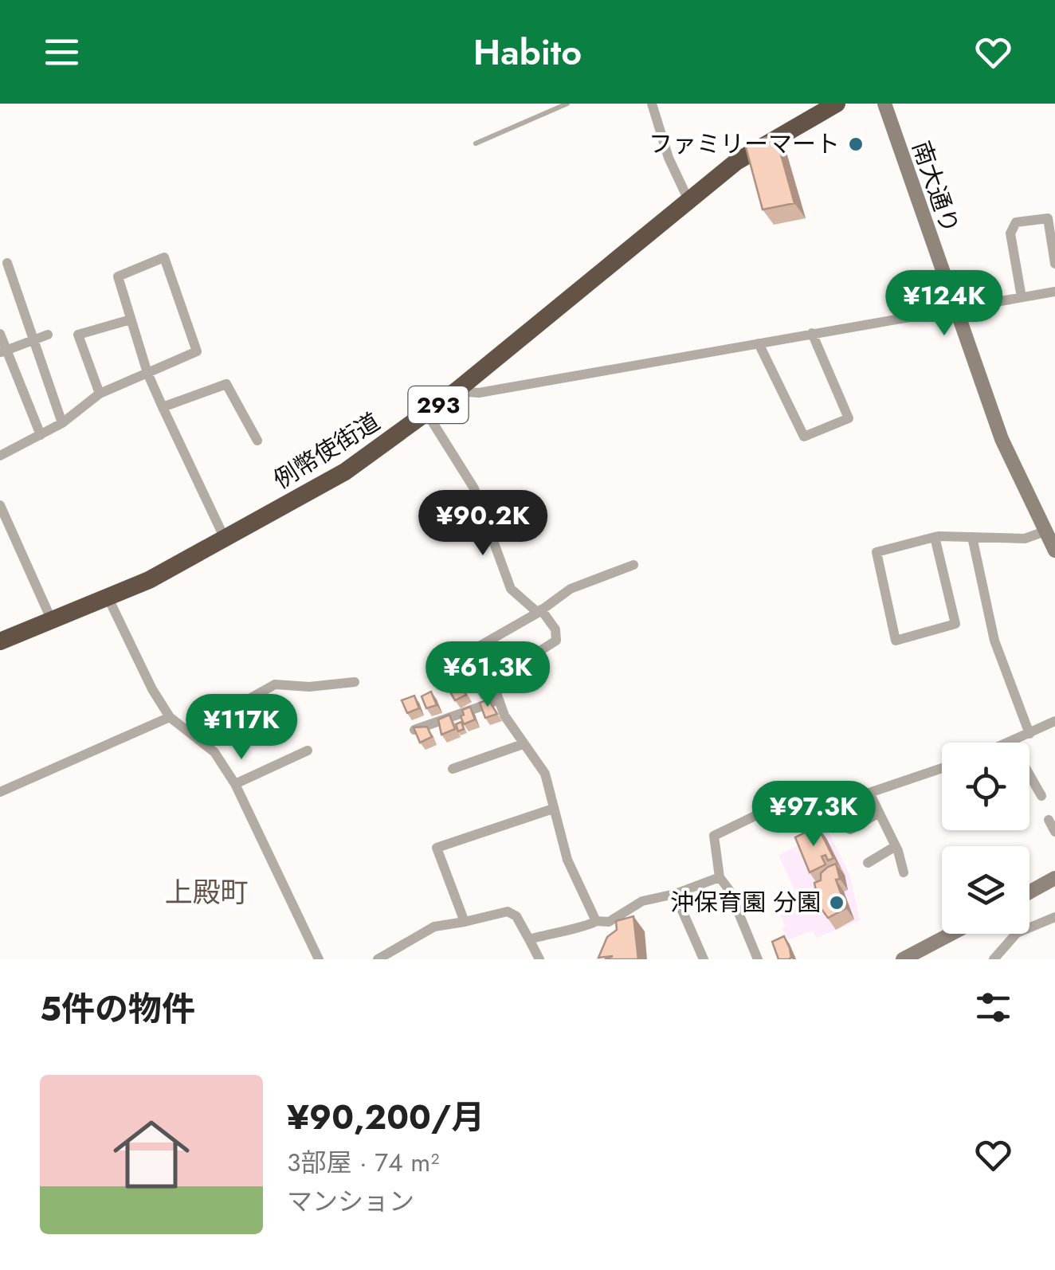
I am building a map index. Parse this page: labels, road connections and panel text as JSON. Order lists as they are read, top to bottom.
{
  "streets": {
    "highway": ["293", "例幣使街道"],
    "street": ["南大通り"]
  },
  "districts": ["上殿町"],
  "places": ["ファミリーマート", "沖保育園 分園"],
  "page": {
    "header": "Habito",
    "price": [
      "¥124K",
      "¥90.2K",
      "¥61.3K",
      "¥117K",
      "¥97.3K"
    ],
    "heading": "5件の物件",
    "list": [
      {
        "name": "¥90,200/月",
        "note": "3部屋 · 74 m² · マンション"
      }
    ]
  }
}
